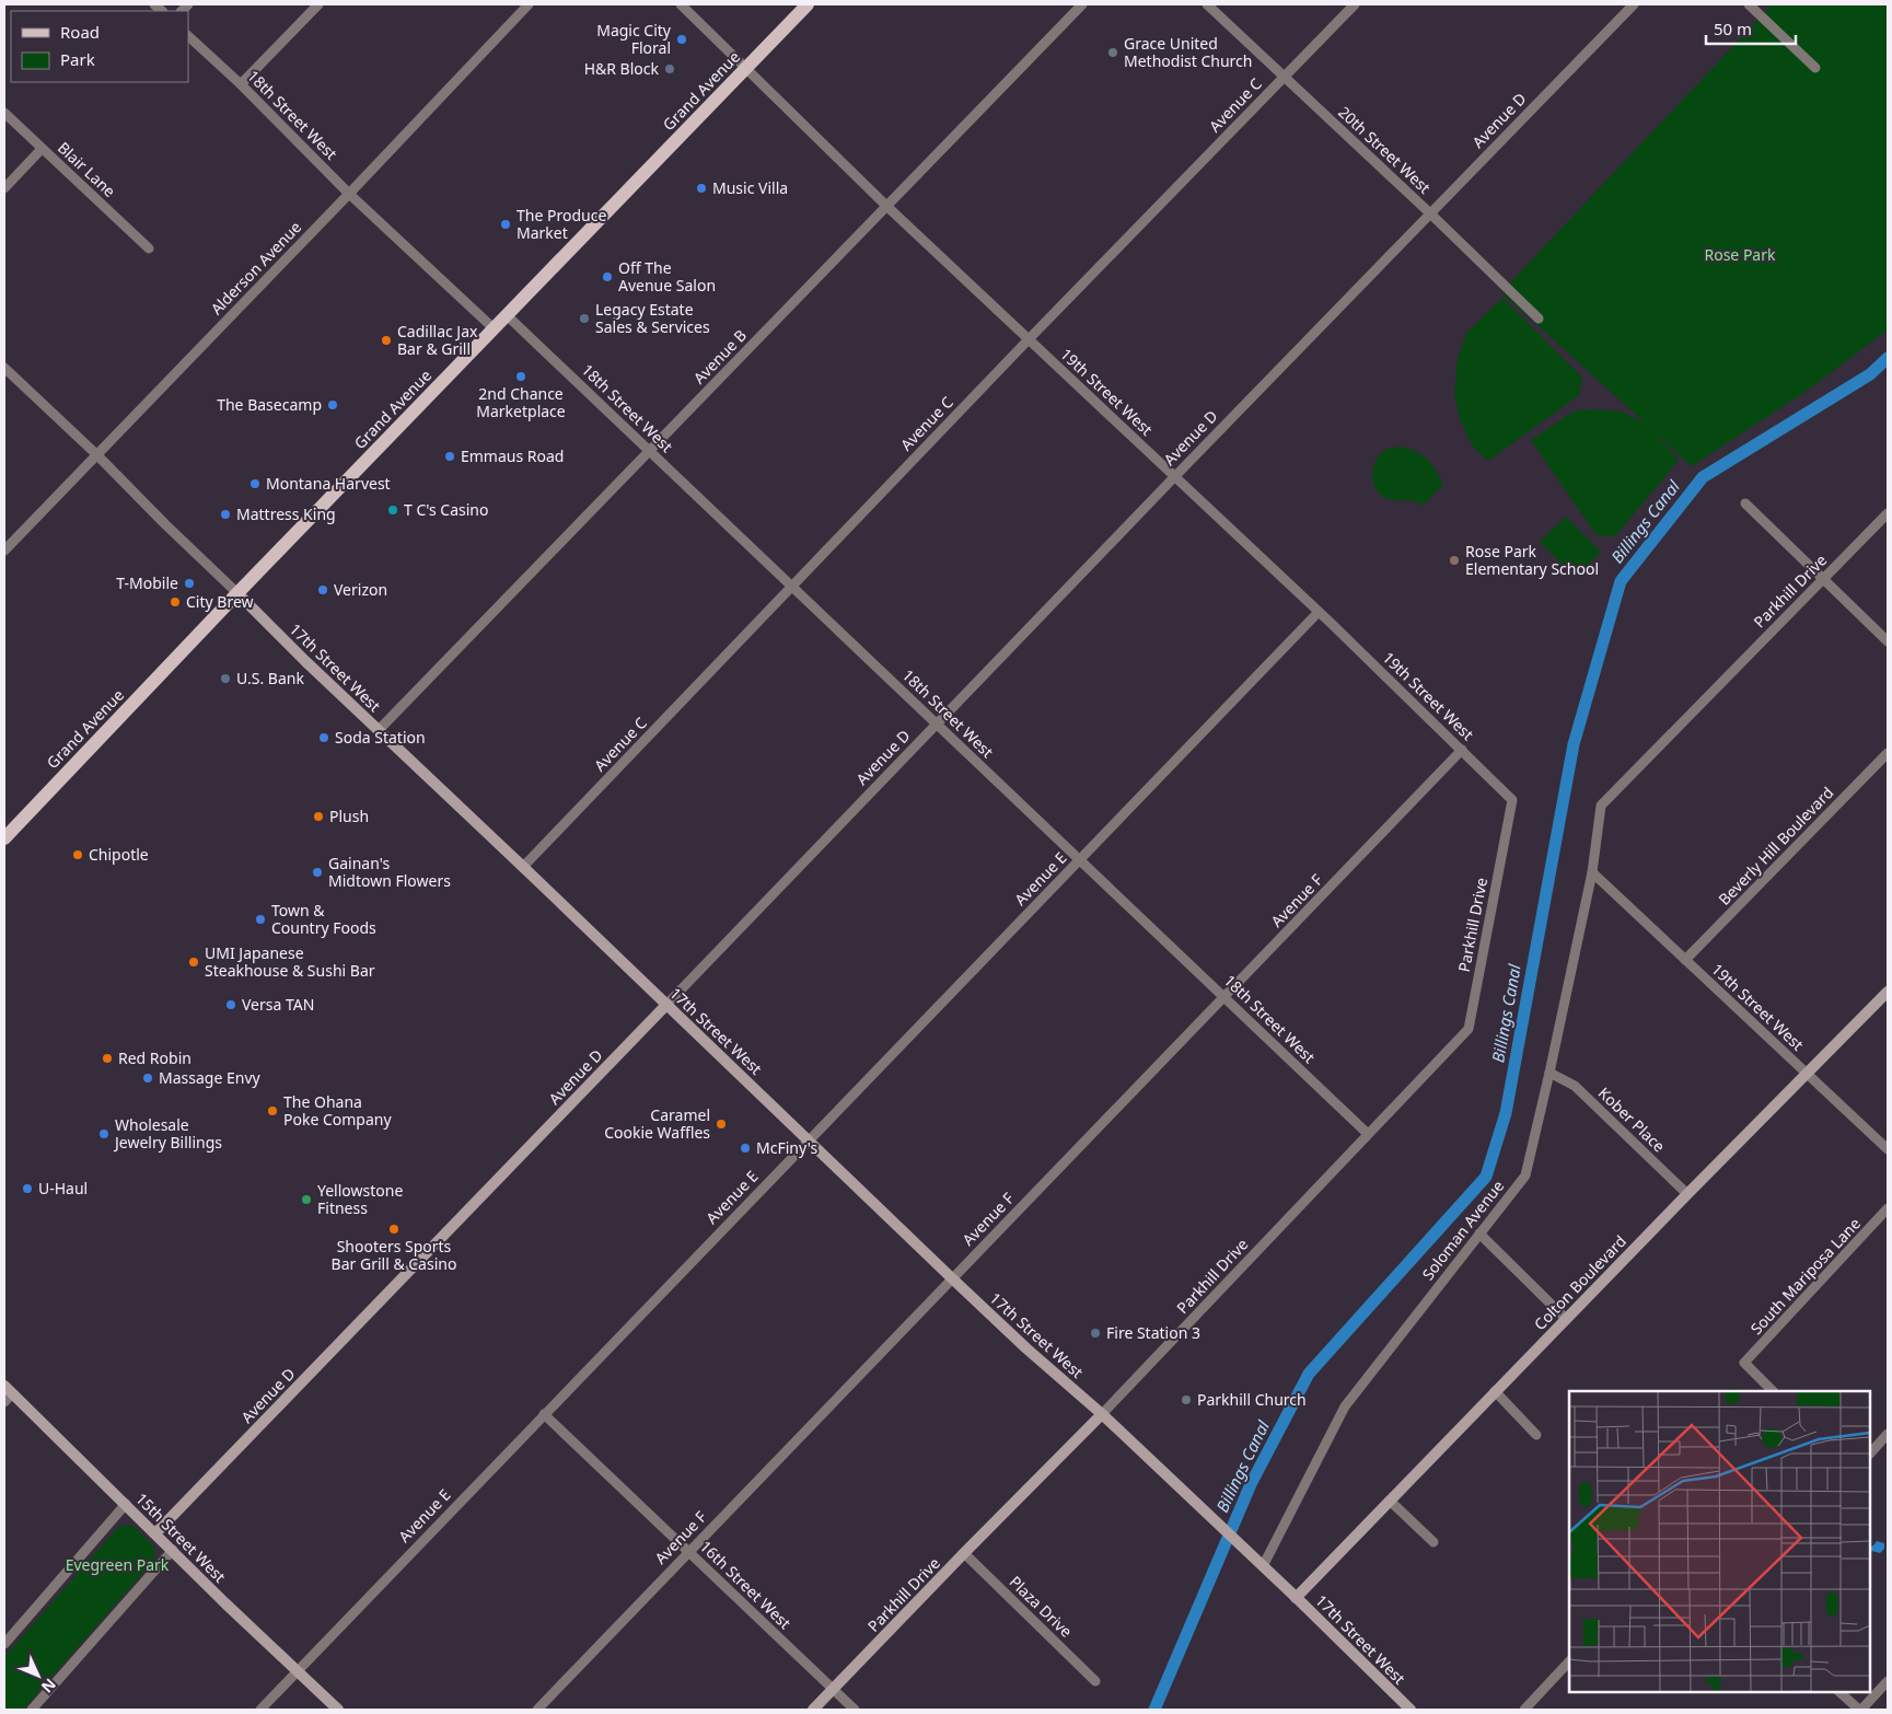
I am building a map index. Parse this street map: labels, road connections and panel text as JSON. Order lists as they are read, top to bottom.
{
  "streets": {
    "main road": ["Grand Avenue"],
    "street": [
      "Avenue C",
      "18th Street West",
      "Avenue D",
      "20th Street West",
      "Blair Lane",
      "Alderson Avenue",
      "Avenue B",
      "19th Street West",
      "Parkhill Drive",
      "17th Street West",
      "Beverly Hill Boulevard",
      "Avenue E",
      "Avenue F",
      "Kober Place",
      "Soloman Avenue",
      "South Mariposa Lane",
      "Colton Boulevard",
      "15th Street West",
      "16th Street West",
      "Plaza Drive"
    ]
  },
  "crossings": [
    ["Grand Avenue", "18th Street West"],
    ["Grand Avenue", "19th Street West"],
    ["Grand Avenue", "17th Street West"],
    ["Avenue C", "18th Street West"],
    ["Avenue C", "20th Street West"],
    ["Avenue C", "19th Street West"],
    ["Avenue C", "17th Street West"],
    ["18th Street West", "Avenue D"],
    ["18th Street West", "Alderson Avenue"],
    ["18th Street West", "Avenue B"],
    ["18th Street West", "Parkhill Drive"],
    ["18th Street West", "Avenue E"],
    ["18th Street West", "Avenue F"],
    ["Avenue D", "20th Street West"],
    ["Avenue D", "19th Street West"],
    ["Avenue D", "17th Street West"],
    ["Avenue D", "15th Street West"],
    ["Alderson Avenue", "17th Street West"],
    ["Avenue B", "19th Street West"],
    ["Avenue B", "17th Street West"],
    ["19th Street West", "Parkhill Drive"],
    ["19th Street West", "Beverly Hill Boulevard"],
    ["19th Street West", "Avenue E"],
    ["19th Street West", "Avenue F"],
    ["19th Street West", "Soloman Avenue"],
    ["19th Street West", "Colton Boulevard"],
    ["Parkhill Drive", "17th Street West"],
    ["Parkhill Drive", "Soloman Avenue"],
    ["Parkhill Drive", "16th Street West"],
    ["Parkhill Drive", "Plaza Drive"],
    ["17th Street West", "Avenue E"],
    ["17th Street West", "Avenue F"],
    ["17th Street West", "Soloman Avenue"],
    ["17th Street West", "Colton Boulevard"],
    ["Avenue E", "15th Street West"],
    ["Avenue E", "16th Street West"],
    ["Avenue F", "16th Street West"],
    ["Kober Place", "Soloman Avenue"],
    ["Kober Place", "Colton Boulevard"]
  ],
  "water": ["Billings Canal"],
  "parks": ["Rose Park", "Evegreen Park"],
  "places": [
    "Magic City Floral",
    "Grace United Methodist Church",
    "H&R Block",
    "Music Villa",
    "The Produce Market",
    "Off The Avenue Salon",
    "Legacy Estate Sales & Services",
    "Cadillac Jax Bar & Grill",
    "2nd Chance Marketplace",
    "The Basecamp",
    "Emmaus Road",
    "Montana Harvest",
    "T C's Casino",
    "Mattress King",
    "Rose Park Elementary School",
    "T-Mobile",
    "Verizon",
    "City Brew",
    "U.S. Bank",
    "Soda Station",
    "Plush",
    "Chipotle",
    "Gainan's Midtown Flowers",
    "Town & Country Foods",
    "UMI Japanese Steakhouse & Sushi Bar",
    "Versa TAN",
    "Red Robin",
    "Massage Envy",
    "The Ohana Poke Company",
    "Caramel Cookie Waffles",
    "Wholesale Jewelry Billings",
    "McFiny's",
    "U-Haul",
    "Yellowstone Fitness",
    "Shooters Sports Bar Grill & Casino",
    "Fire Station 3",
    "Parkhill Church"
  ],
  "legend": ["Road", "Park"],
  "scale_bar": "50 m",
  "north": "bottom right"
}
